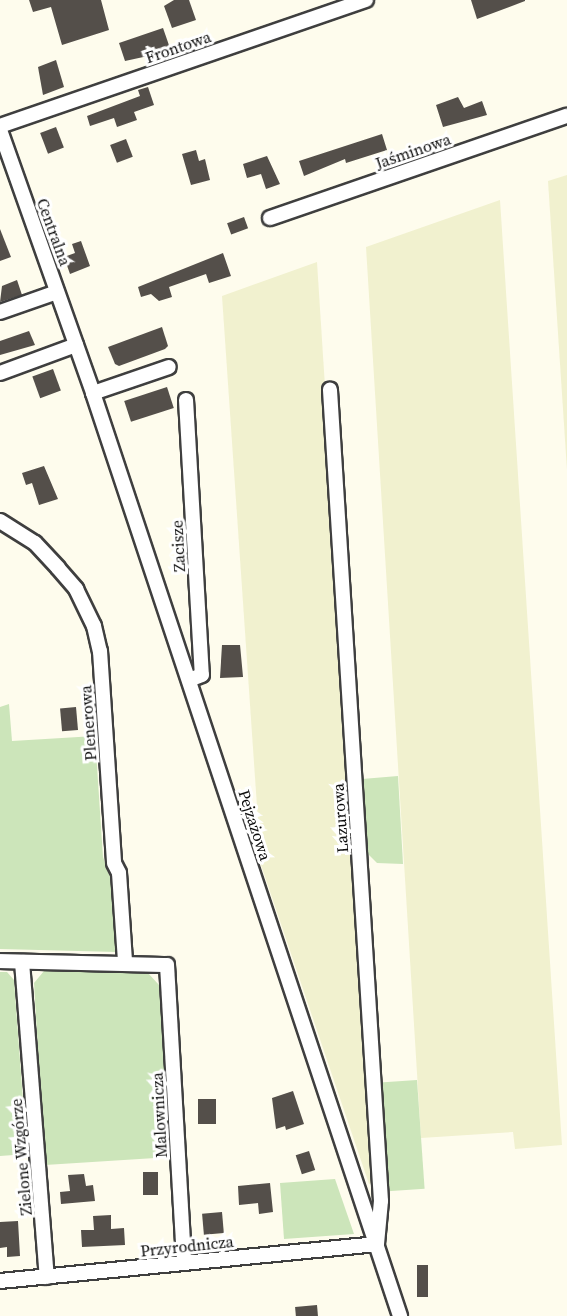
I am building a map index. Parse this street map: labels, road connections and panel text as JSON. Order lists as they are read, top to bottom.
{
  "streets": {
    "street": [
      "Frontowa",
      "Jaśminowa",
      "Centralna",
      "Zacisze",
      "Plenerowa",
      "Lazurowa",
      "Pejzażowa",
      "Malownicza",
      "Zielone Wzgórze",
      "Przyrodnicza"
    ]
  },
  "crossings": [
    ["Frontowa", "Centralna"],
    ["Centralna", "Pejzażowa"],
    ["Zacisze", "Pejzażowa"],
    ["Plenerowa", "Malownicza"],
    ["Lazurowa", "Pejzażowa"],
    ["Lazurowa", "Przyrodnicza"],
    ["Pejzażowa", "Przyrodnicza"],
    ["Malownicza", "Przyrodnicza"],
    ["Zielone Wzgórze", "Przyrodnicza"]
  ]
}
